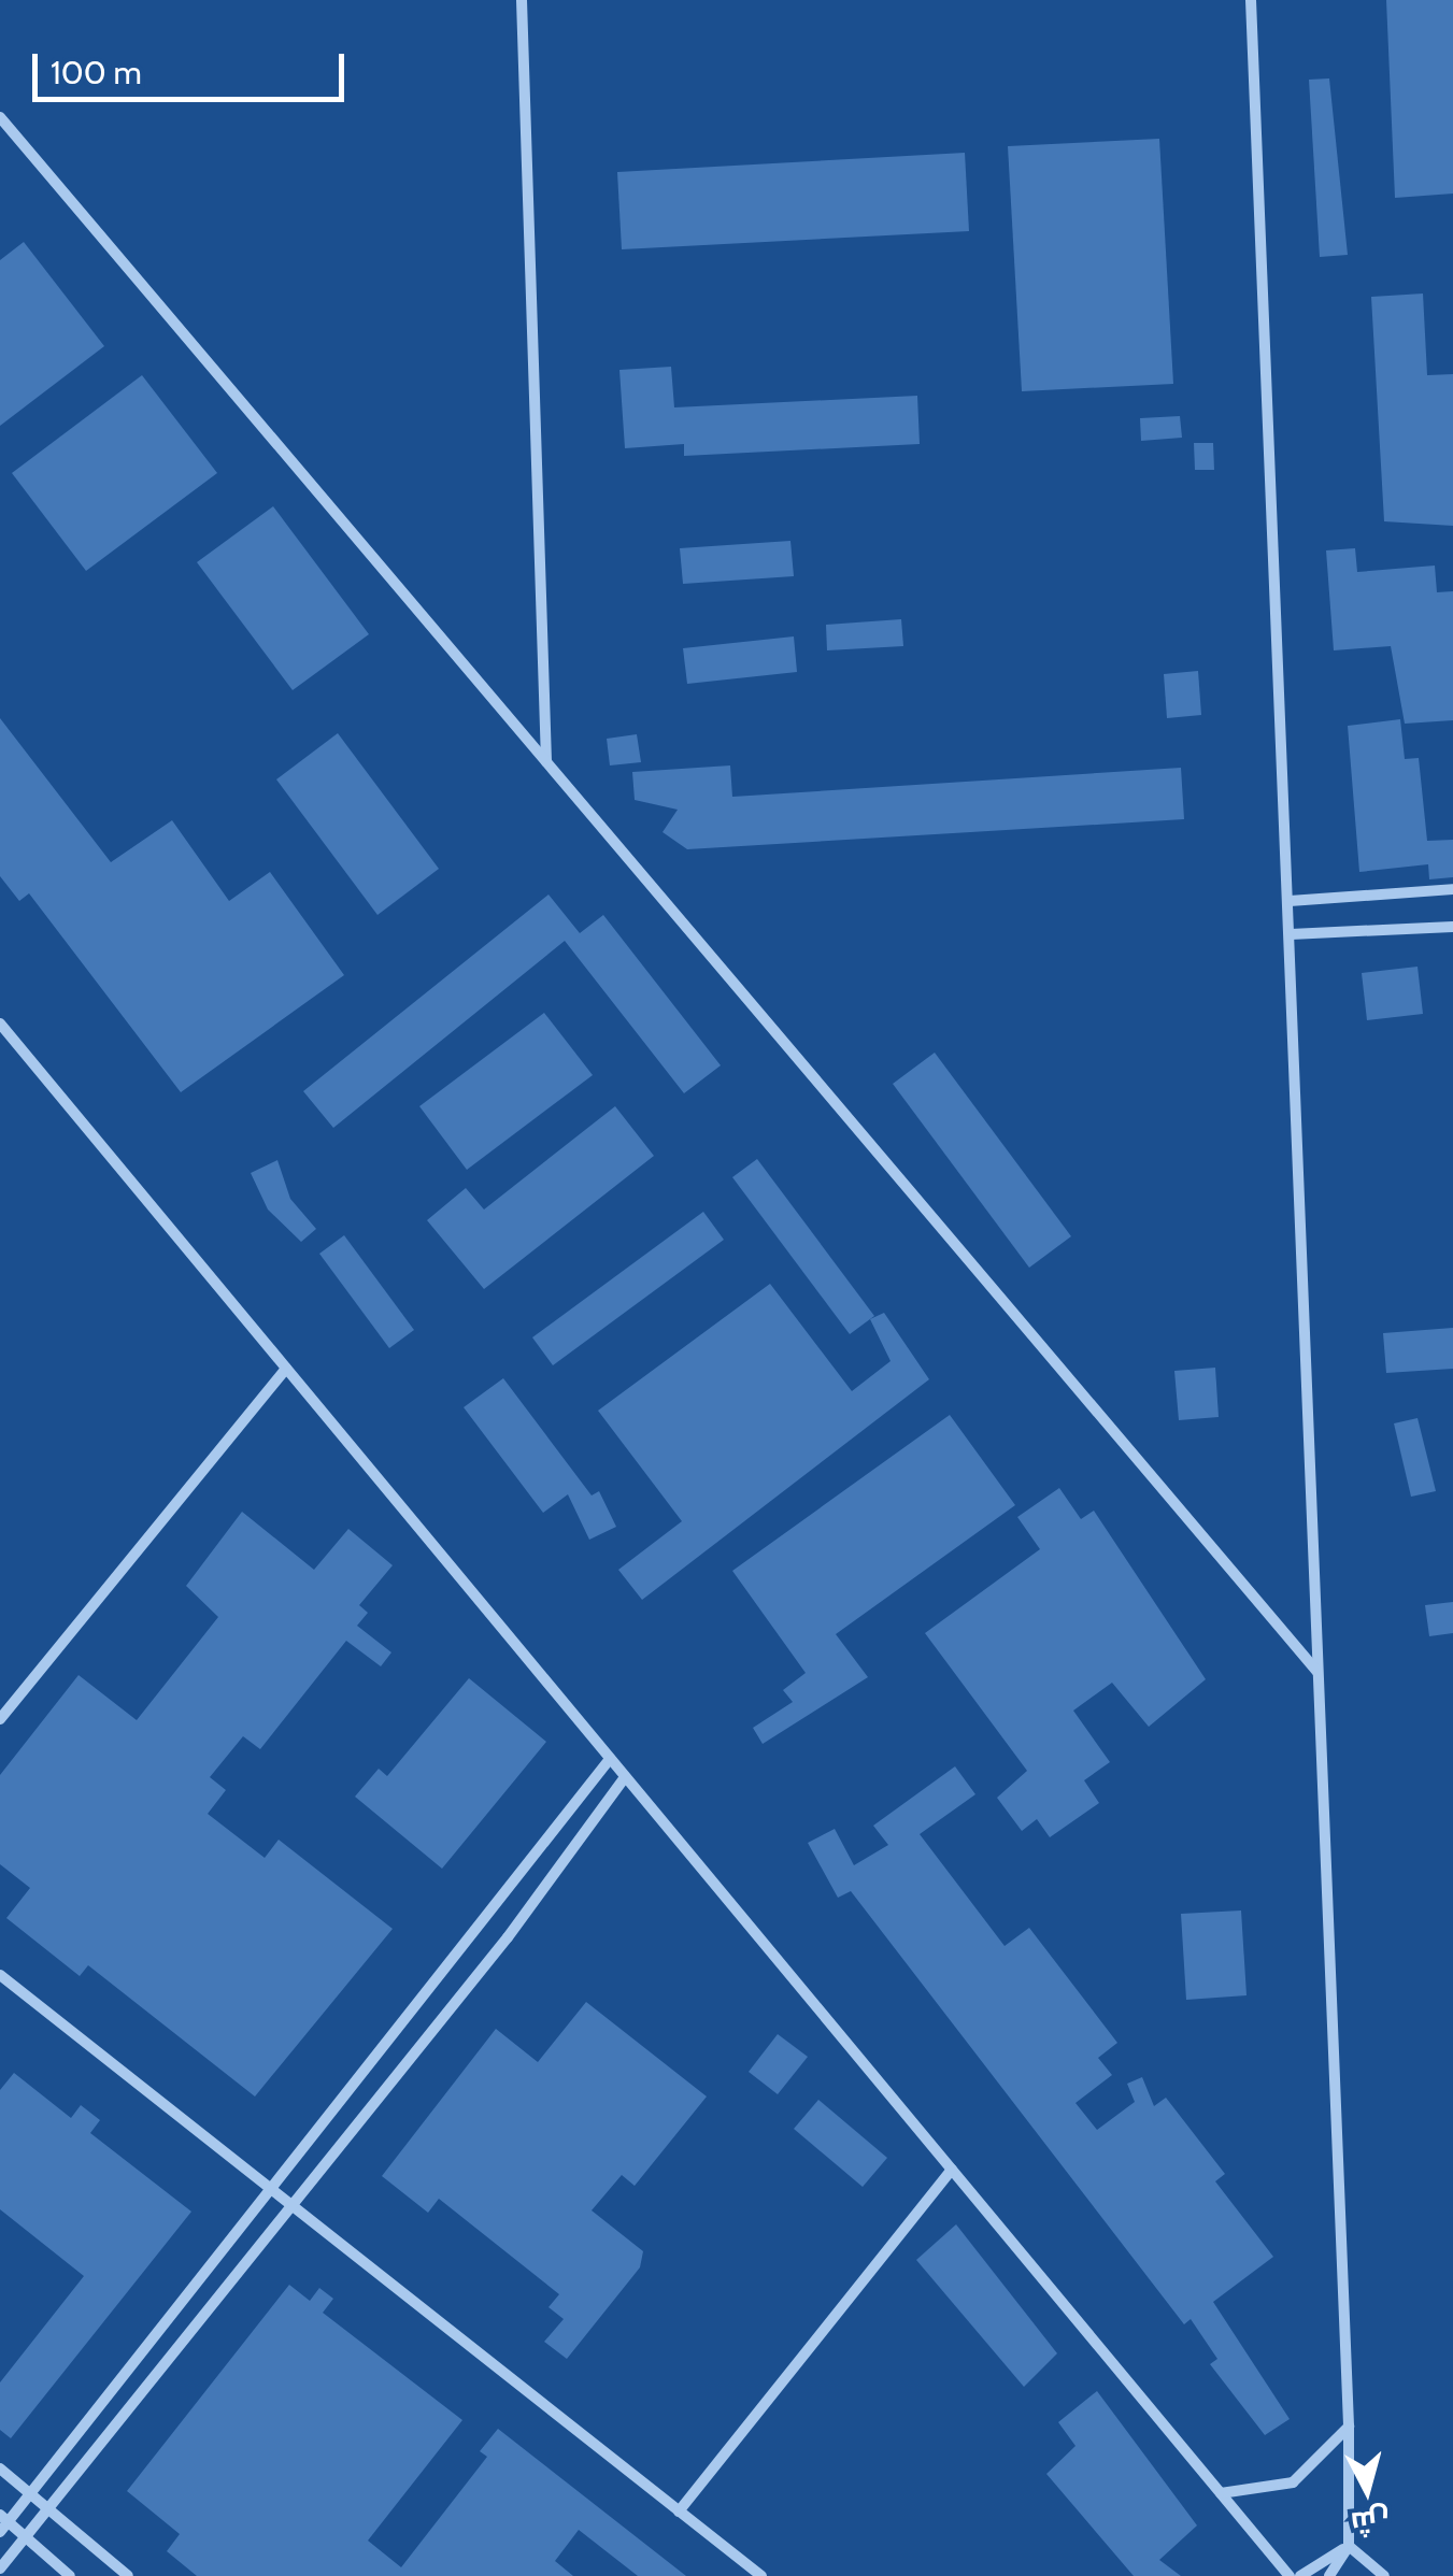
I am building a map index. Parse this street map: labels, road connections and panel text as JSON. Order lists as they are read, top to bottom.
{
  "scale_bar": "100 m",
  "north": "bottom"
}
